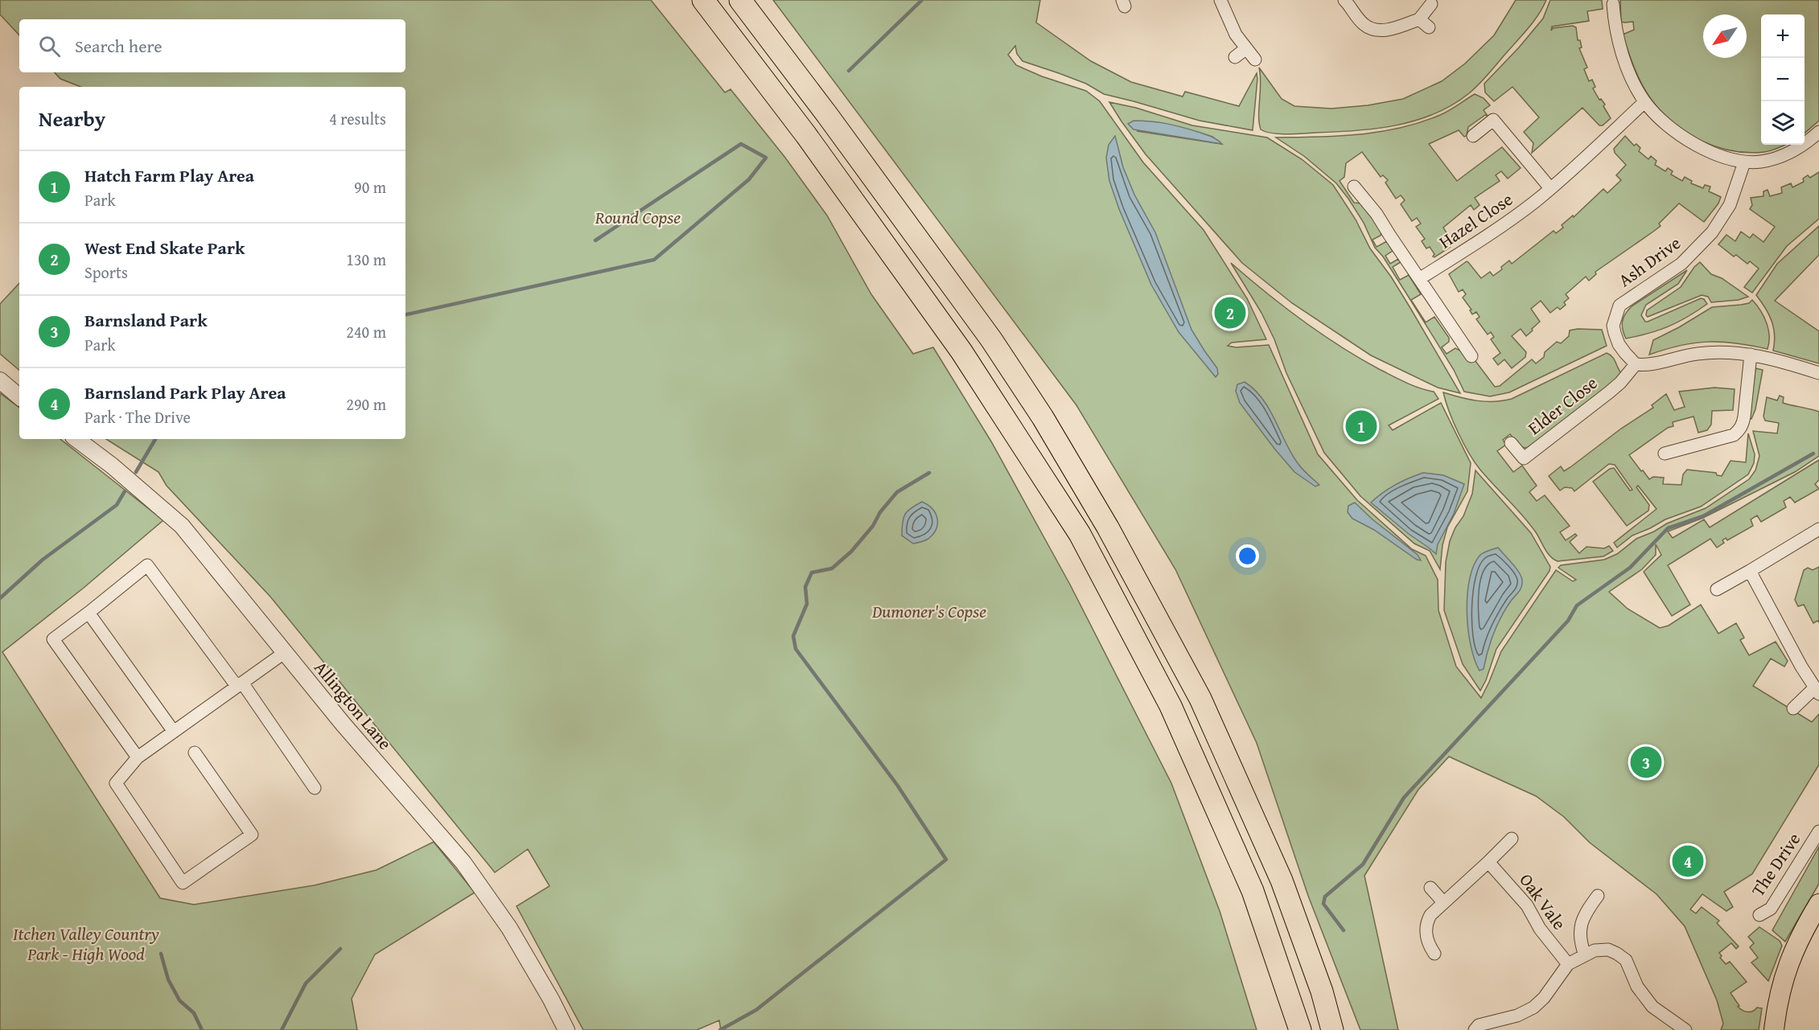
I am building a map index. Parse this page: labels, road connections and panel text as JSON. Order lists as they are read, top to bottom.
{
  "streets": {
    "street": [
      "Hazel Close",
      "Ash Drive",
      "Elder Close",
      "Allington Lane",
      "The Drive",
      "Oak Vale"
    ]
  },
  "crossings": [
    ["Ash Drive", "Elder Close"]
  ],
  "parks": ["Round Copse", "Dumoner's Copse", "Itchen Valley Country Park - High Wood"],
  "north": "bottom left",
  "page": {
    "map_buttons": ["+", "−"],
    "search": "Search here",
    "heading": ["Nearby", "4 results"],
    "list": [
      {
        "mark": "1",
        "name": "Hatch Farm Play Area",
        "note": "Park",
        "value": "90 m"
      },
      {
        "mark": "2",
        "name": "West End Skate Park",
        "note": "Sports",
        "value": "130 m"
      },
      {
        "mark": "3",
        "name": "Barnsland Park",
        "note": "Park",
        "value": "240 m"
      },
      {
        "mark": "4",
        "name": "Barnsland Park Play Area",
        "note": "Park · The Drive",
        "value": "290 m"
      }
    ],
    "pins": [
      "2",
      "1",
      "3",
      "4"
    ]
  }
}
